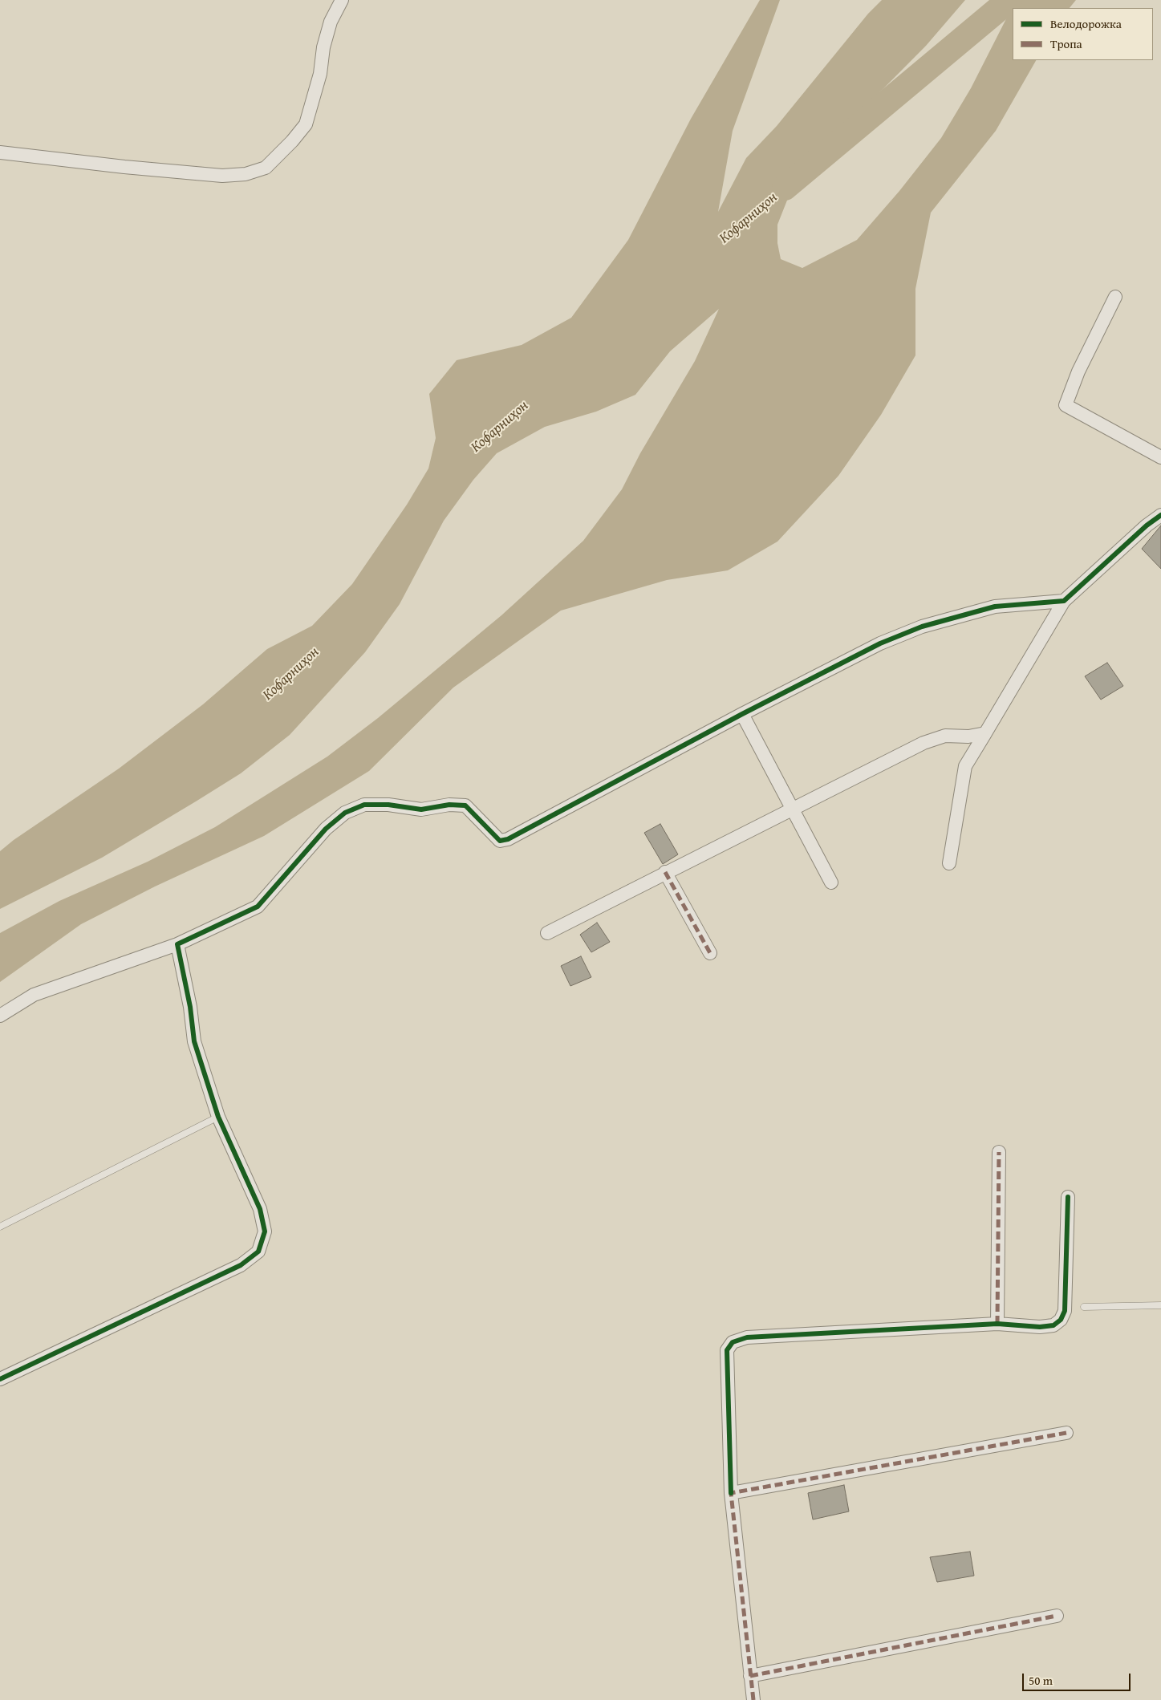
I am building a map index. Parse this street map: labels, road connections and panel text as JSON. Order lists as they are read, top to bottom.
{
  "water": ["Кофарниҳон"],
  "legend": ["Велодорожка", "Тропа"],
  "scale_bar": "50 m"
}
